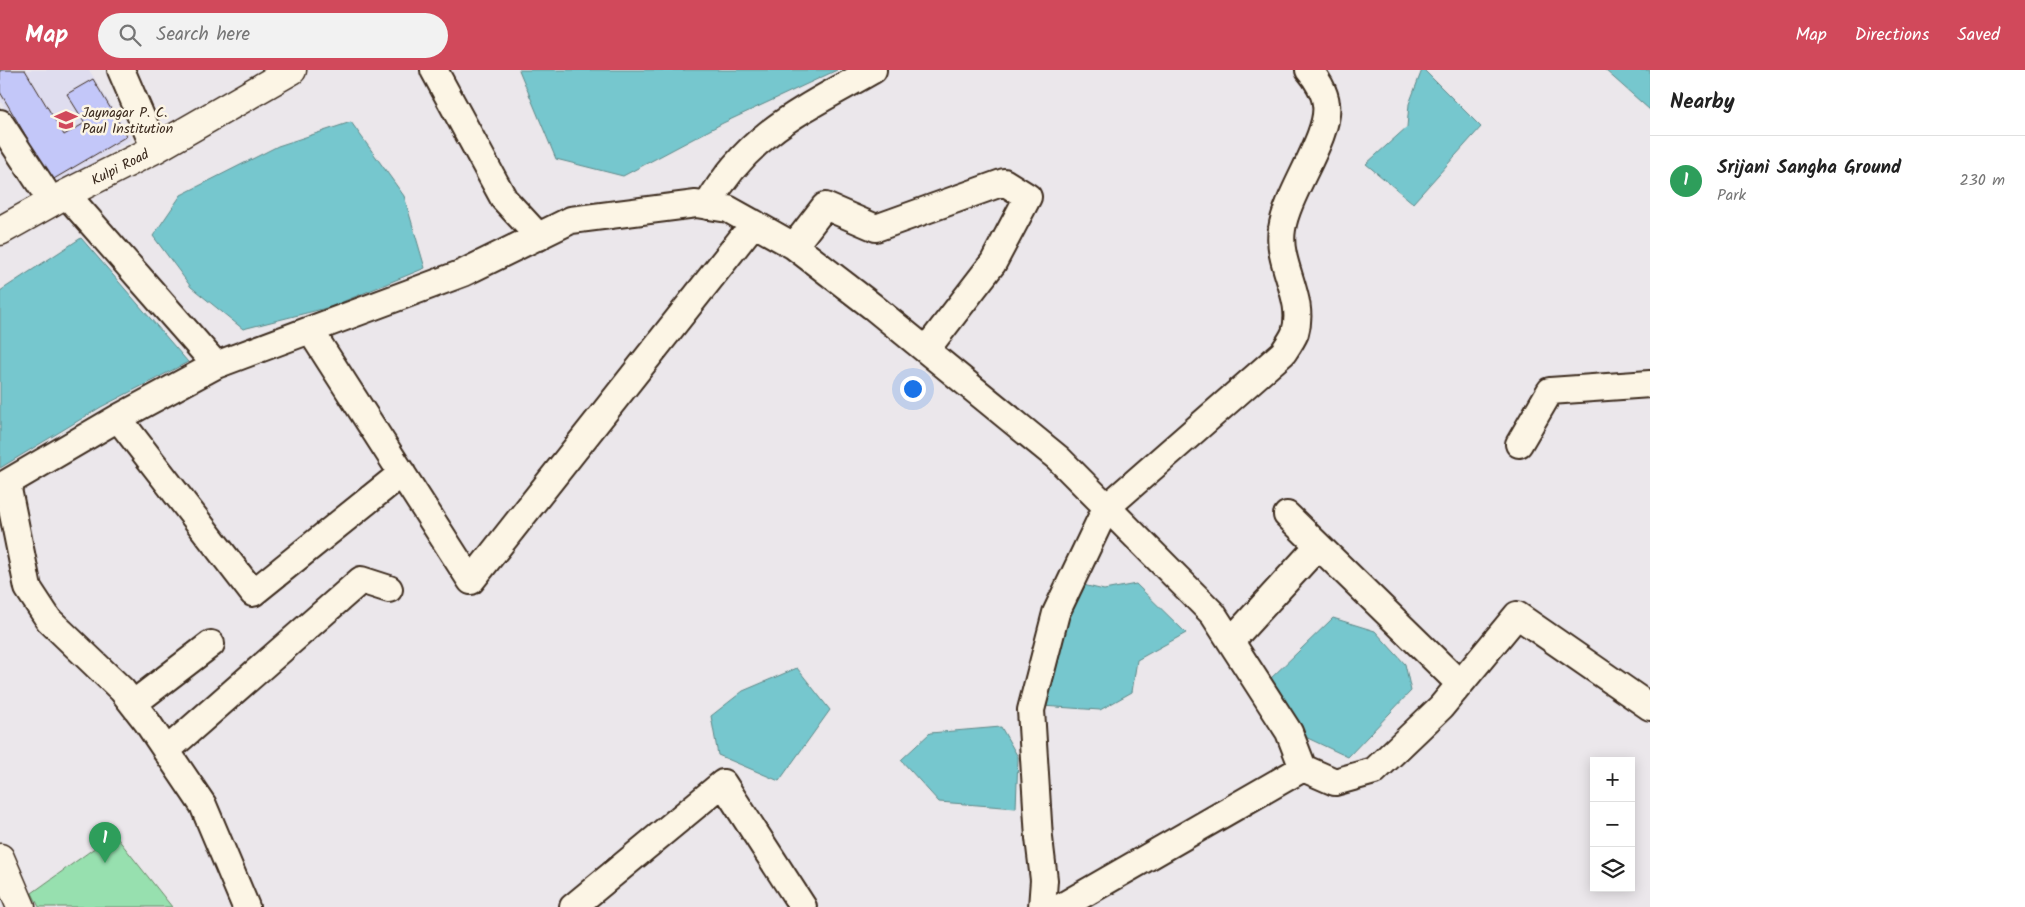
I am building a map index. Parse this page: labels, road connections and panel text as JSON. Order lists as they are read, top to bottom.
{
  "streets": {
    "main road": ["Kulpi Road"]
  },
  "places": {
    "school or university": ["Jaynagar P. C. Paul Institution"]
  },
  "page": {
    "header": "Map",
    "search": "Search here",
    "nav": ["Map", "Directions", "Saved"],
    "heading": "Nearby",
    "list": [
      {
        "mark": "1",
        "name": "Srijani Sangha Ground",
        "note": "Park",
        "value": "230 m"
      }
    ],
    "map_buttons": ["+", "−"],
    "pins": "1"
  }
}
